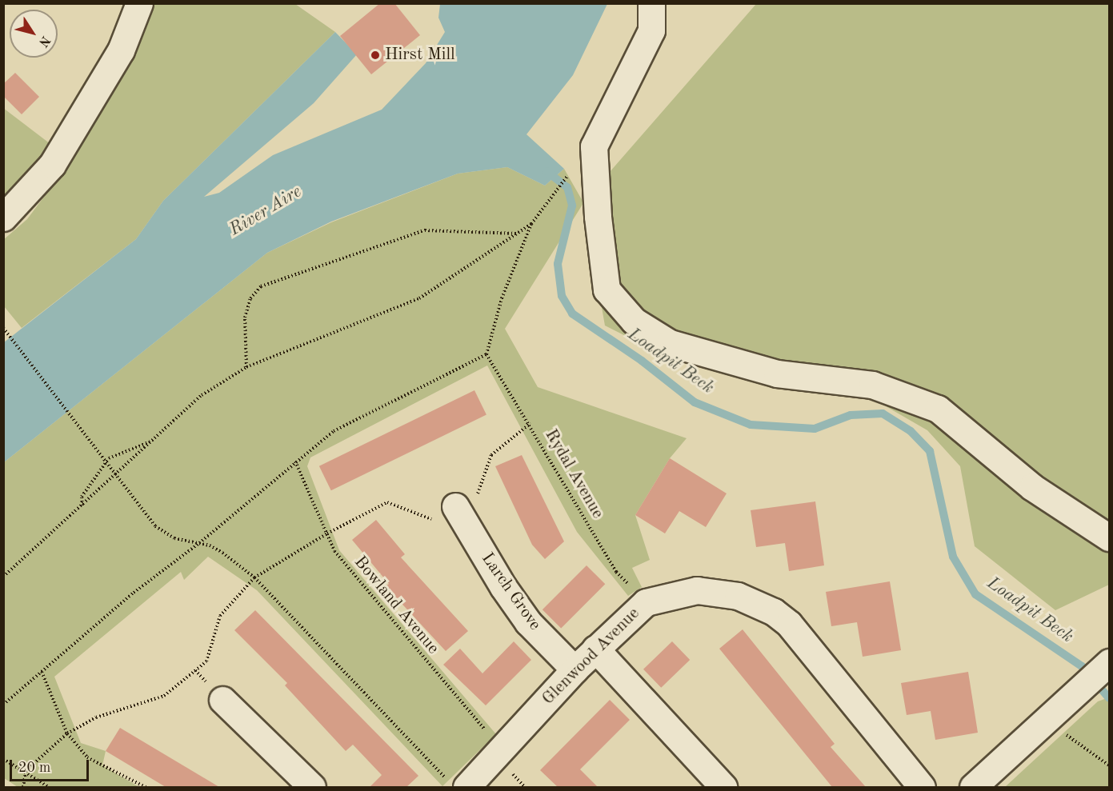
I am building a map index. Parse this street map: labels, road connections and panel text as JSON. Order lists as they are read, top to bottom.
{
  "streets": {
    "street": ["Larch Grove", "Glenwood Avenue"],
    "path": ["Rydal Avenue", "Bowland Avenue"]
  },
  "crossings": [
    ["Rydal Avenue", "Glenwood Avenue"],
    ["Larch Grove", "Glenwood Avenue"],
    ["Bowland Avenue", "Glenwood Avenue"]
  ],
  "water": ["River Aire", "Loadpit Beck"],
  "places": ["Hirst Mill"],
  "scale_bar": "20 m",
  "north": "bottom right"
}
